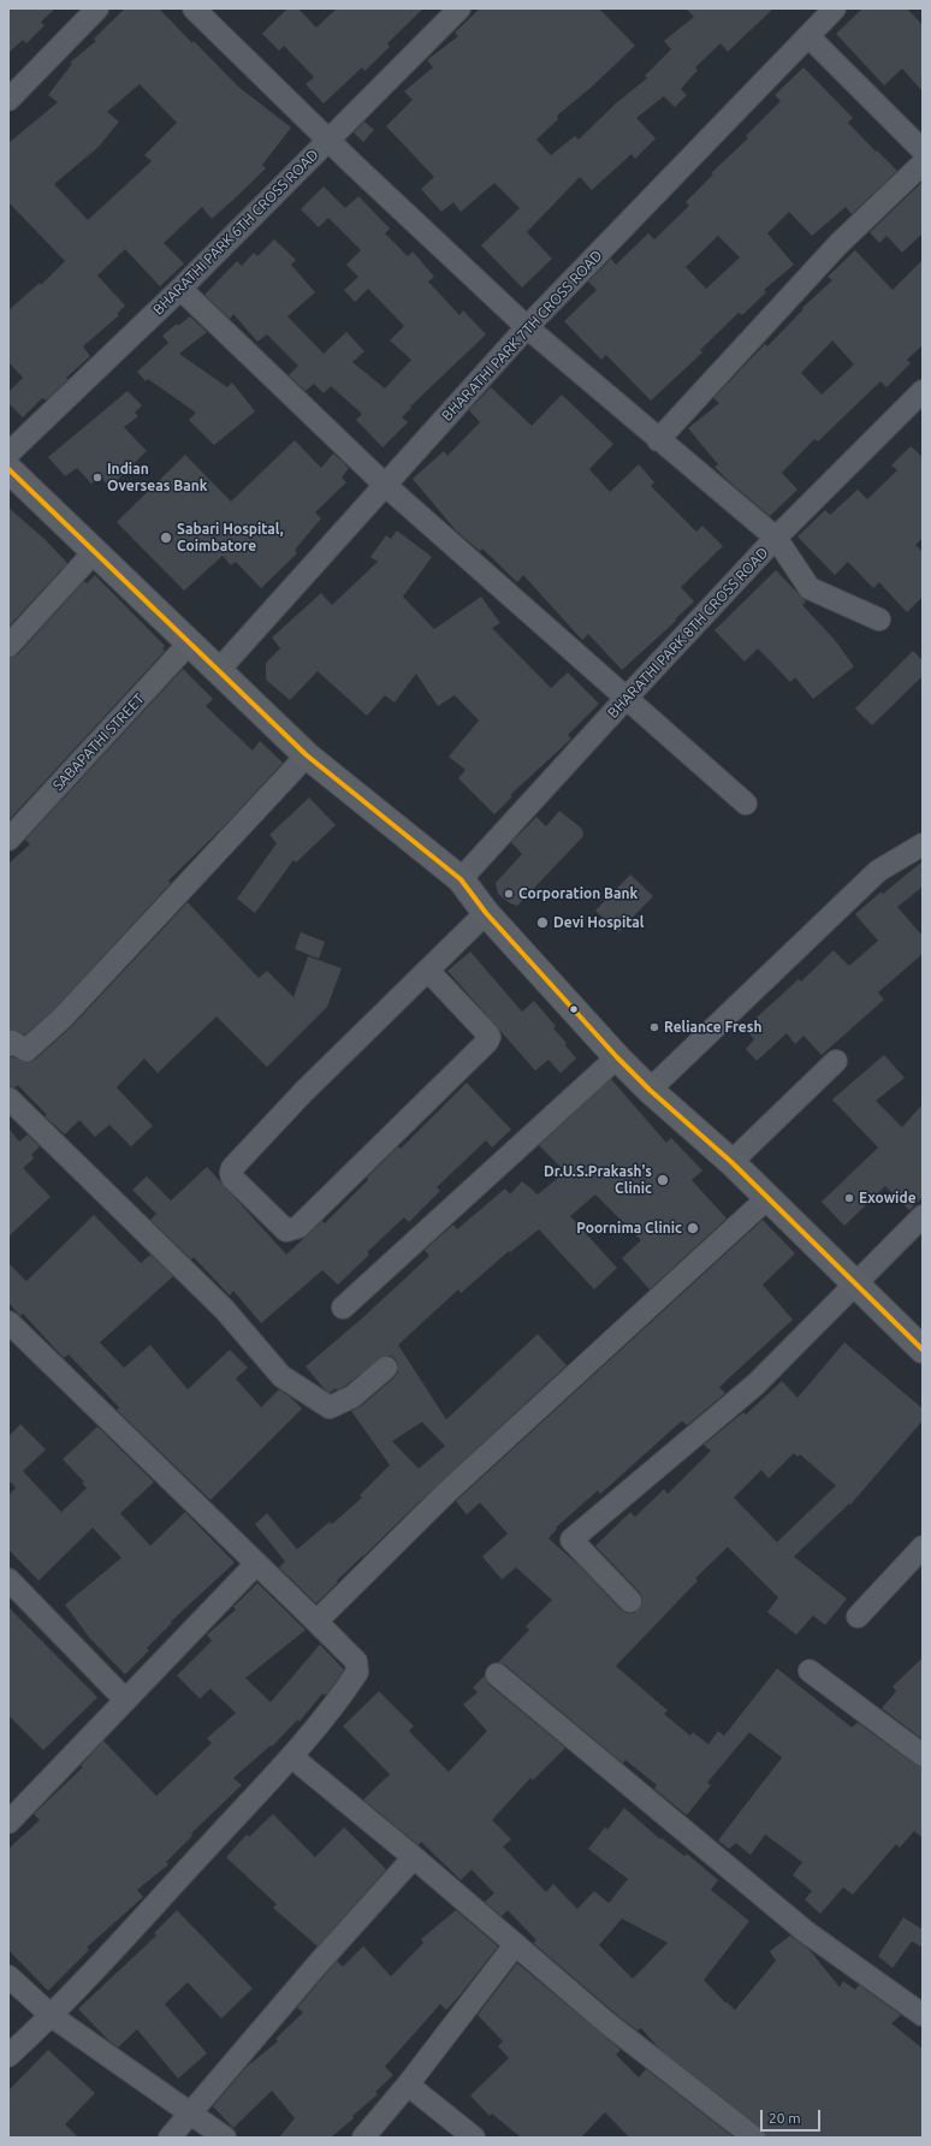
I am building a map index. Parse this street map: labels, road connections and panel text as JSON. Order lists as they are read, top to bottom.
{
  "streets": {
    "street": [
      "BHARATHI PARK 6TH CROSS ROAD",
      "BHARATHI PARK 7TH CROSS ROAD",
      "BHARATHI PARK 8TH CROSS ROAD",
      "SABAPATHI STREET"
    ]
  },
  "places": [
    "Indian Overseas Bank",
    "Sabari Hospital, Coimbatore",
    "Corporation Bank",
    "Devi Hospital",
    "Reliance Fresh",
    "Dr.U.S.Prakash's Clinic",
    "Exowide",
    "Poornima Clinic"
  ],
  "scale_bar": "20 m"
}
